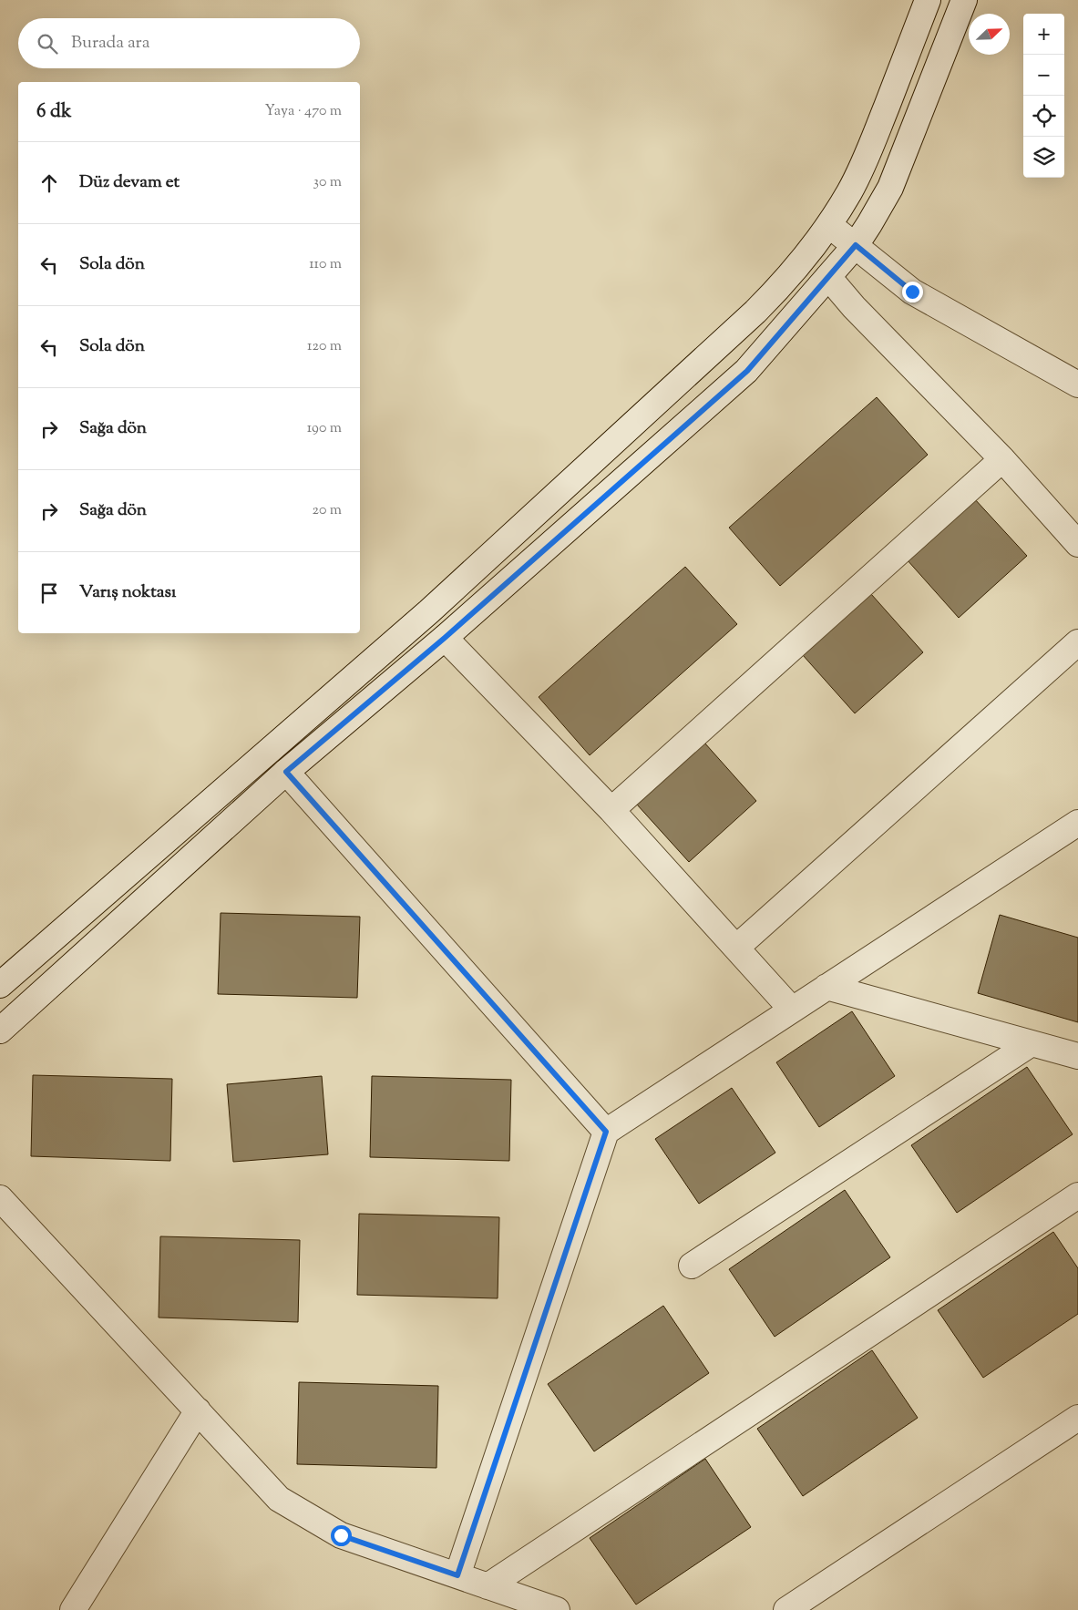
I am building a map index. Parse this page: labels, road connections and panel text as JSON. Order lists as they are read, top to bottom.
{
  "north": "top right",
  "page": {
    "map_buttons": ["+", "−"],
    "search": "Burada ara",
    "heading": ["6 dk", "Yaya · 470 m"],
    "list": [
      ["Düz devam et", "30 m"],
      ["Sola dön", "110 m"],
      ["Sola dön", "120 m"],
      ["Sağa dön", "190 m"],
      ["Sağa dön", "20 m"],
      "Varış noktası"
    ]
  }
}
